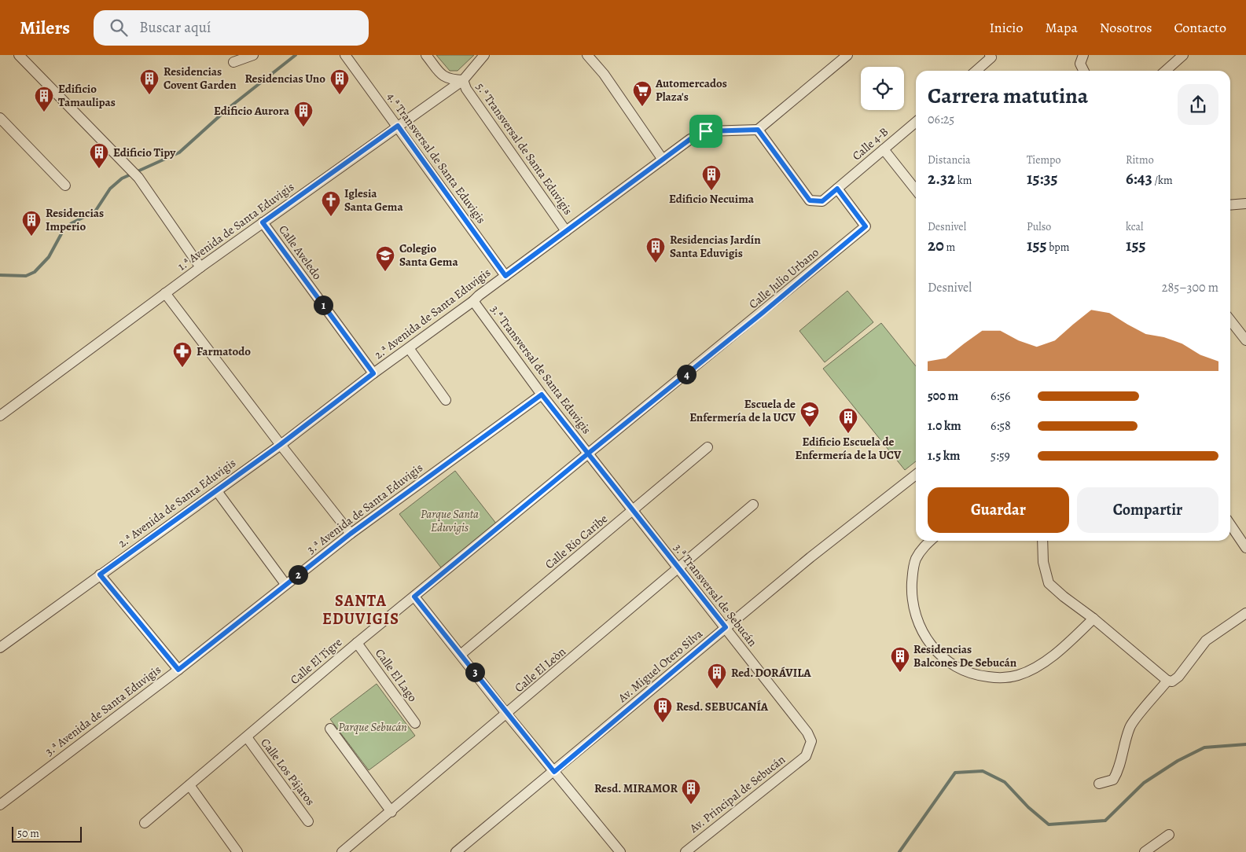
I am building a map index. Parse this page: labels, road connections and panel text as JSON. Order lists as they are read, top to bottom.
{
  "streets": {
    "street": [
      "Calle 4-B",
      "5.ª Transversal de Santa Eduvigis",
      "4.ª Transversal de Santa Eduvigis",
      "1.ª Avenida de Santa Eduvigis",
      "Calle Aveledo",
      "Calle Julio Urbano",
      "2.ª Avenida de Santa Eduvigis",
      "3.ª Transversal de Santa Eduvigis",
      "3.ª Avenida de Santa Eduvigis",
      "Calle Río Caribe",
      "3.ª Transversal de Sebucán",
      "Calle El Tigre",
      "Av. Miguel Otero Silva",
      "Calle El Leòn",
      "Calle El Lago",
      "Calle Los Pájaros",
      "Av. Principal de Sebucán"
    ]
  },
  "crossings": [
    ["Calle 4-B", "Calle Julio Urbano"],
    ["5.ª Transversal de Santa Eduvigis", "1.ª Avenida de Santa Eduvigis"],
    ["5.ª Transversal de Santa Eduvigis", "2.ª Avenida de Santa Eduvigis"],
    ["4.ª Transversal de Santa Eduvigis", "1.ª Avenida de Santa Eduvigis"],
    ["4.ª Transversal de Santa Eduvigis", "2.ª Avenida de Santa Eduvigis"],
    ["1.ª Avenida de Santa Eduvigis", "Calle Aveledo"],
    ["Calle Aveledo", "2.ª Avenida de Santa Eduvigis"],
    ["Calle Julio Urbano", "3.ª Transversal de Santa Eduvigis"],
    ["Calle Julio Urbano", "3.ª Transversal de Sebucán"],
    ["Calle Julio Urbano", "Calle El Tigre"],
    ["2.ª Avenida de Santa Eduvigis", "3.ª Transversal de Santa Eduvigis"],
    ["3.ª Transversal de Santa Eduvigis", "3.ª Avenida de Santa Eduvigis"],
    ["3.ª Transversal de Santa Eduvigis", "3.ª Transversal de Sebucán"],
    ["3.ª Transversal de Santa Eduvigis", "Calle El Tigre"],
    ["Calle Río Caribe", "3.ª Transversal de Sebucán"],
    ["3.ª Transversal de Sebucán", "Calle El Tigre"],
    ["3.ª Transversal de Sebucán", "Av. Miguel Otero Silva"],
    ["3.ª Transversal de Sebucán", "Calle El Leòn"],
    ["3.ª Transversal de Sebucán", "Av. Principal de Sebucán"],
    ["Calle El Tigre", "Calle El Lago"],
    ["Calle El Tigre", "Calle Los Pájaros"]
  ],
  "districts": ["SANTA EDUVIGIS"],
  "parks": ["Parque Santa Eduvigis", "Parque Sebucán"],
  "places": {
    "building": [
      "Residencias Covent Garden",
      "Residencias Uno",
      "Edificio Tamaulipas",
      "Edificio Aurora",
      "Edificio Tipy",
      "Edificio Necuima",
      "Residencias Imperio",
      "Residencias Jardín Santa Eduvigis",
      "Edificio Escuela de Enfermería de la UCV",
      "Residencias Balcones De Sebucán",
      "Red. DORÁVILA",
      "Resd. SEBUCANÍA",
      "Resd. MIRAMOR"
    ],
    "supermarket": ["Automercados Plaza's"],
    "church": ["Iglesia Santa Gema"],
    "school or university": ["Colegio Santa Gema", "Escuela de Enfermería de la UCV"],
    "pharmacy": ["Farmatodo"]
  },
  "scale_bar": "50 m",
  "page": {
    "header": "Milers",
    "search": "Buscar aquí",
    "nav": [
      "Inicio",
      "Mapa",
      "Nosotros",
      "Contacto"
    ],
    "heading": ["Carrera matutina", "06:25"],
    "stats": [
      ["Distancia", "2.32 km"],
      ["Tiempo", "15:35"],
      ["Ritmo", "6:43 /km"],
      ["Desnivel", "20 m"],
      ["Pulso", "155 bpm"],
      ["kcal", "155"]
    ],
    "chart": ["Desnivel", "285–300 m"],
    "pins": [
      "1",
      "4",
      "2",
      "3"
    ],
    "list": [
      {
        "name": "500 m",
        "note": "6:56"
      },
      {
        "name": "1.0 km",
        "note": "6:58"
      },
      {
        "name": "1.5 km",
        "note": "5:59"
      }
    ],
    "buttons": ["Guardar", "Compartir"],
    "scale": "50 m"
  }
}
